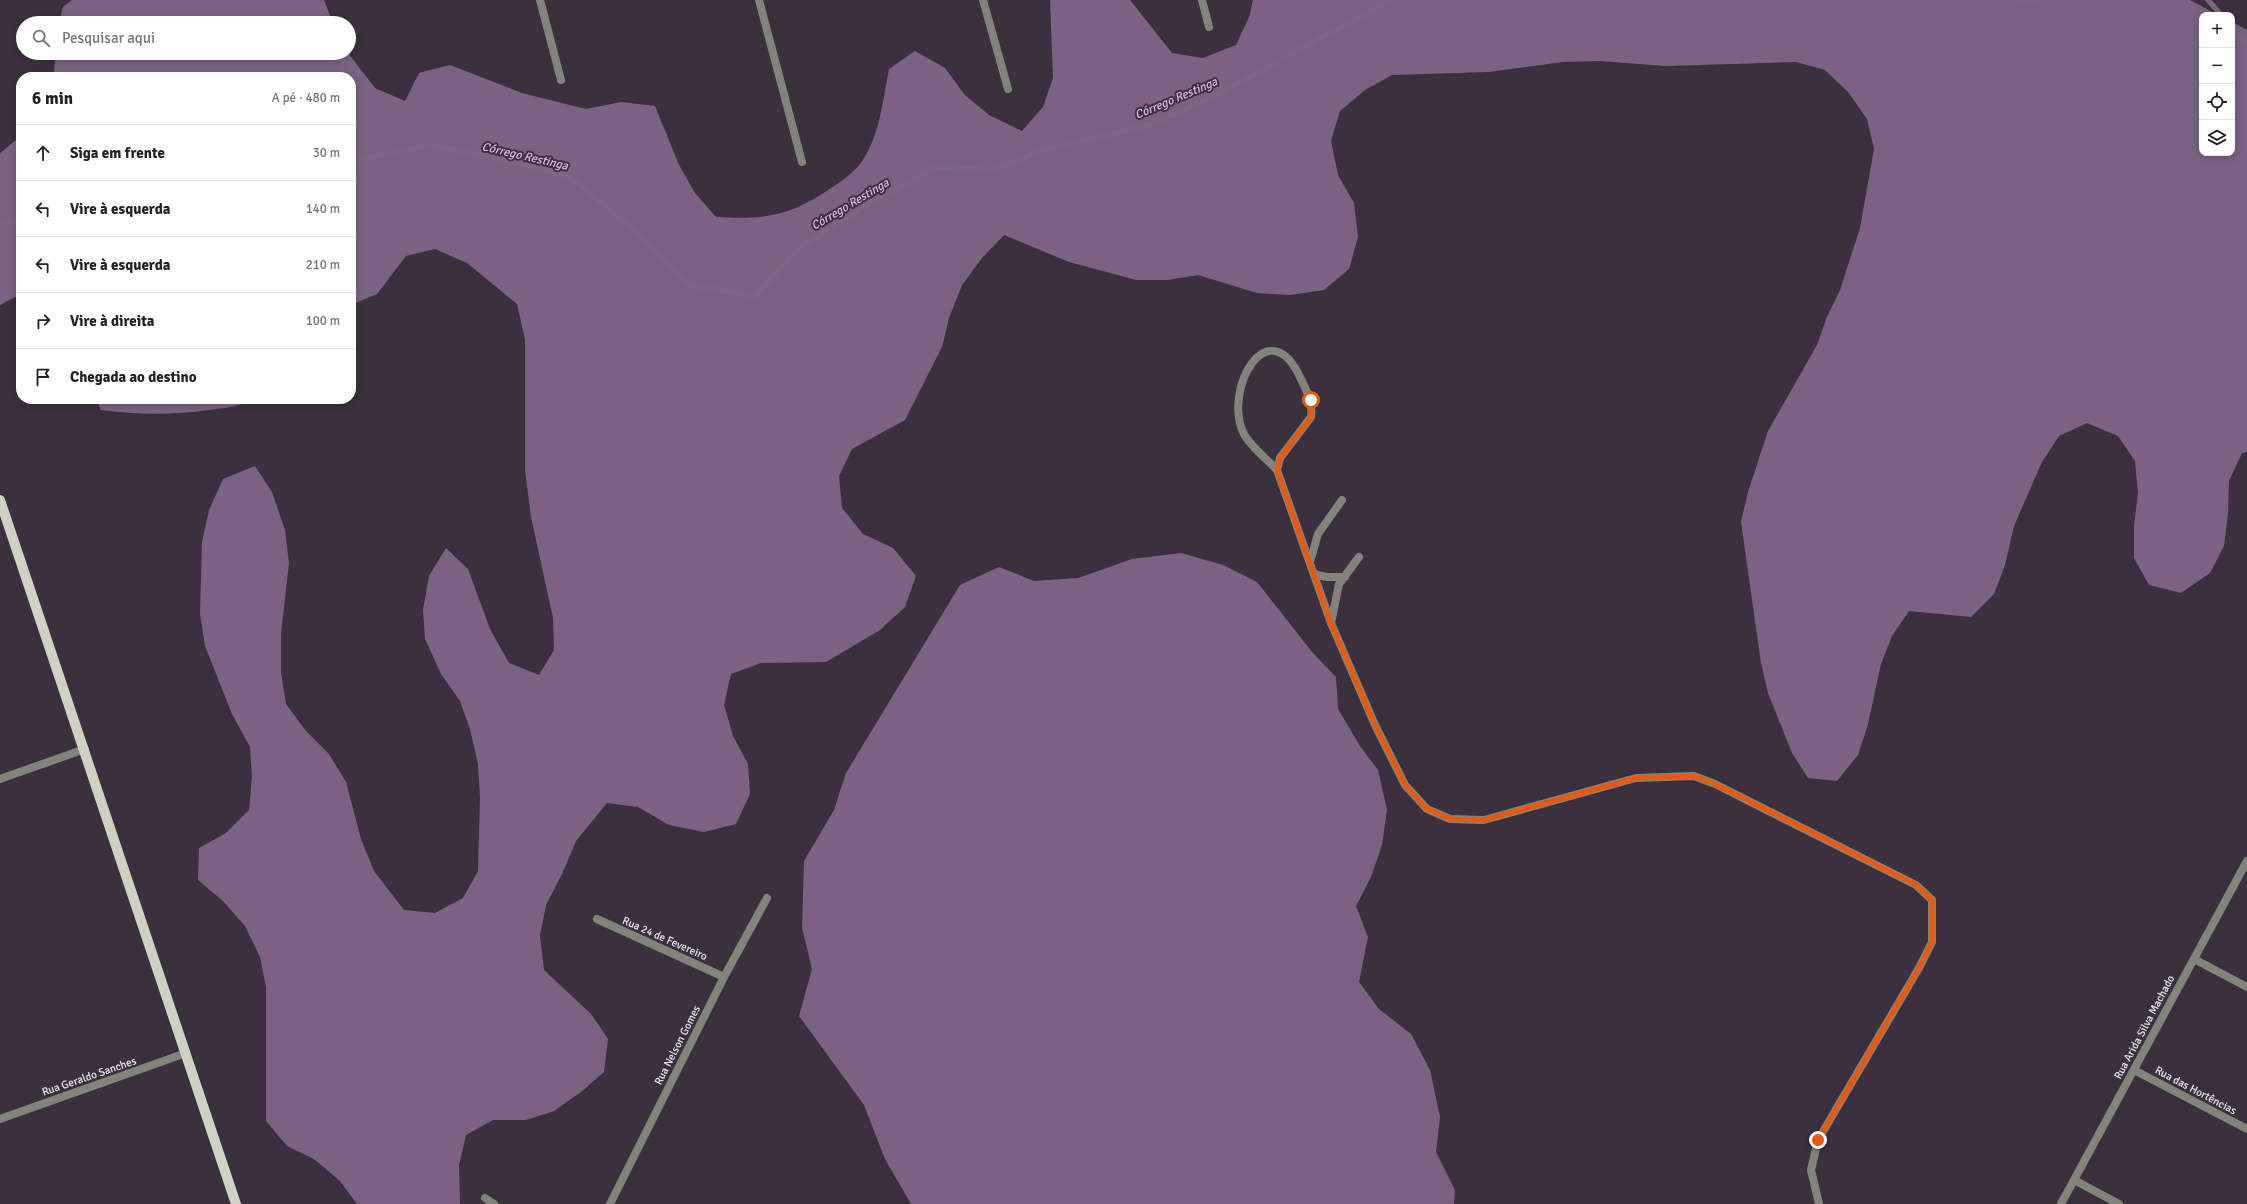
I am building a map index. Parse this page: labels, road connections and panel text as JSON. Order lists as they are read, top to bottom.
{
  "streets": {
    "street": [
      "Rua 24 de Fevereiro",
      "Rua Arida Silva Machado",
      "Rua Nelson Gomes",
      "Rua Geraldo Sanches",
      "Rua das Hortências"
    ]
  },
  "crossings": [
    ["Rua 24 de Fevereiro", "Rua Nelson Gomes"],
    ["Rua Arida Silva Machado", "Rua das Hortências"]
  ],
  "water": ["Córrego Restinga"],
  "page": {
    "map_buttons": ["+", "−"],
    "search": "Pesquisar aqui",
    "heading": ["6 min", "A pé · 480 m"],
    "list": [
      ["Siga em frente", "30 m"],
      ["Vire à esquerda", "140 m"],
      ["Vire à esquerda", "210 m"],
      ["Vire à direita", "100 m"],
      "Chegada ao destino"
    ]
  }
}
